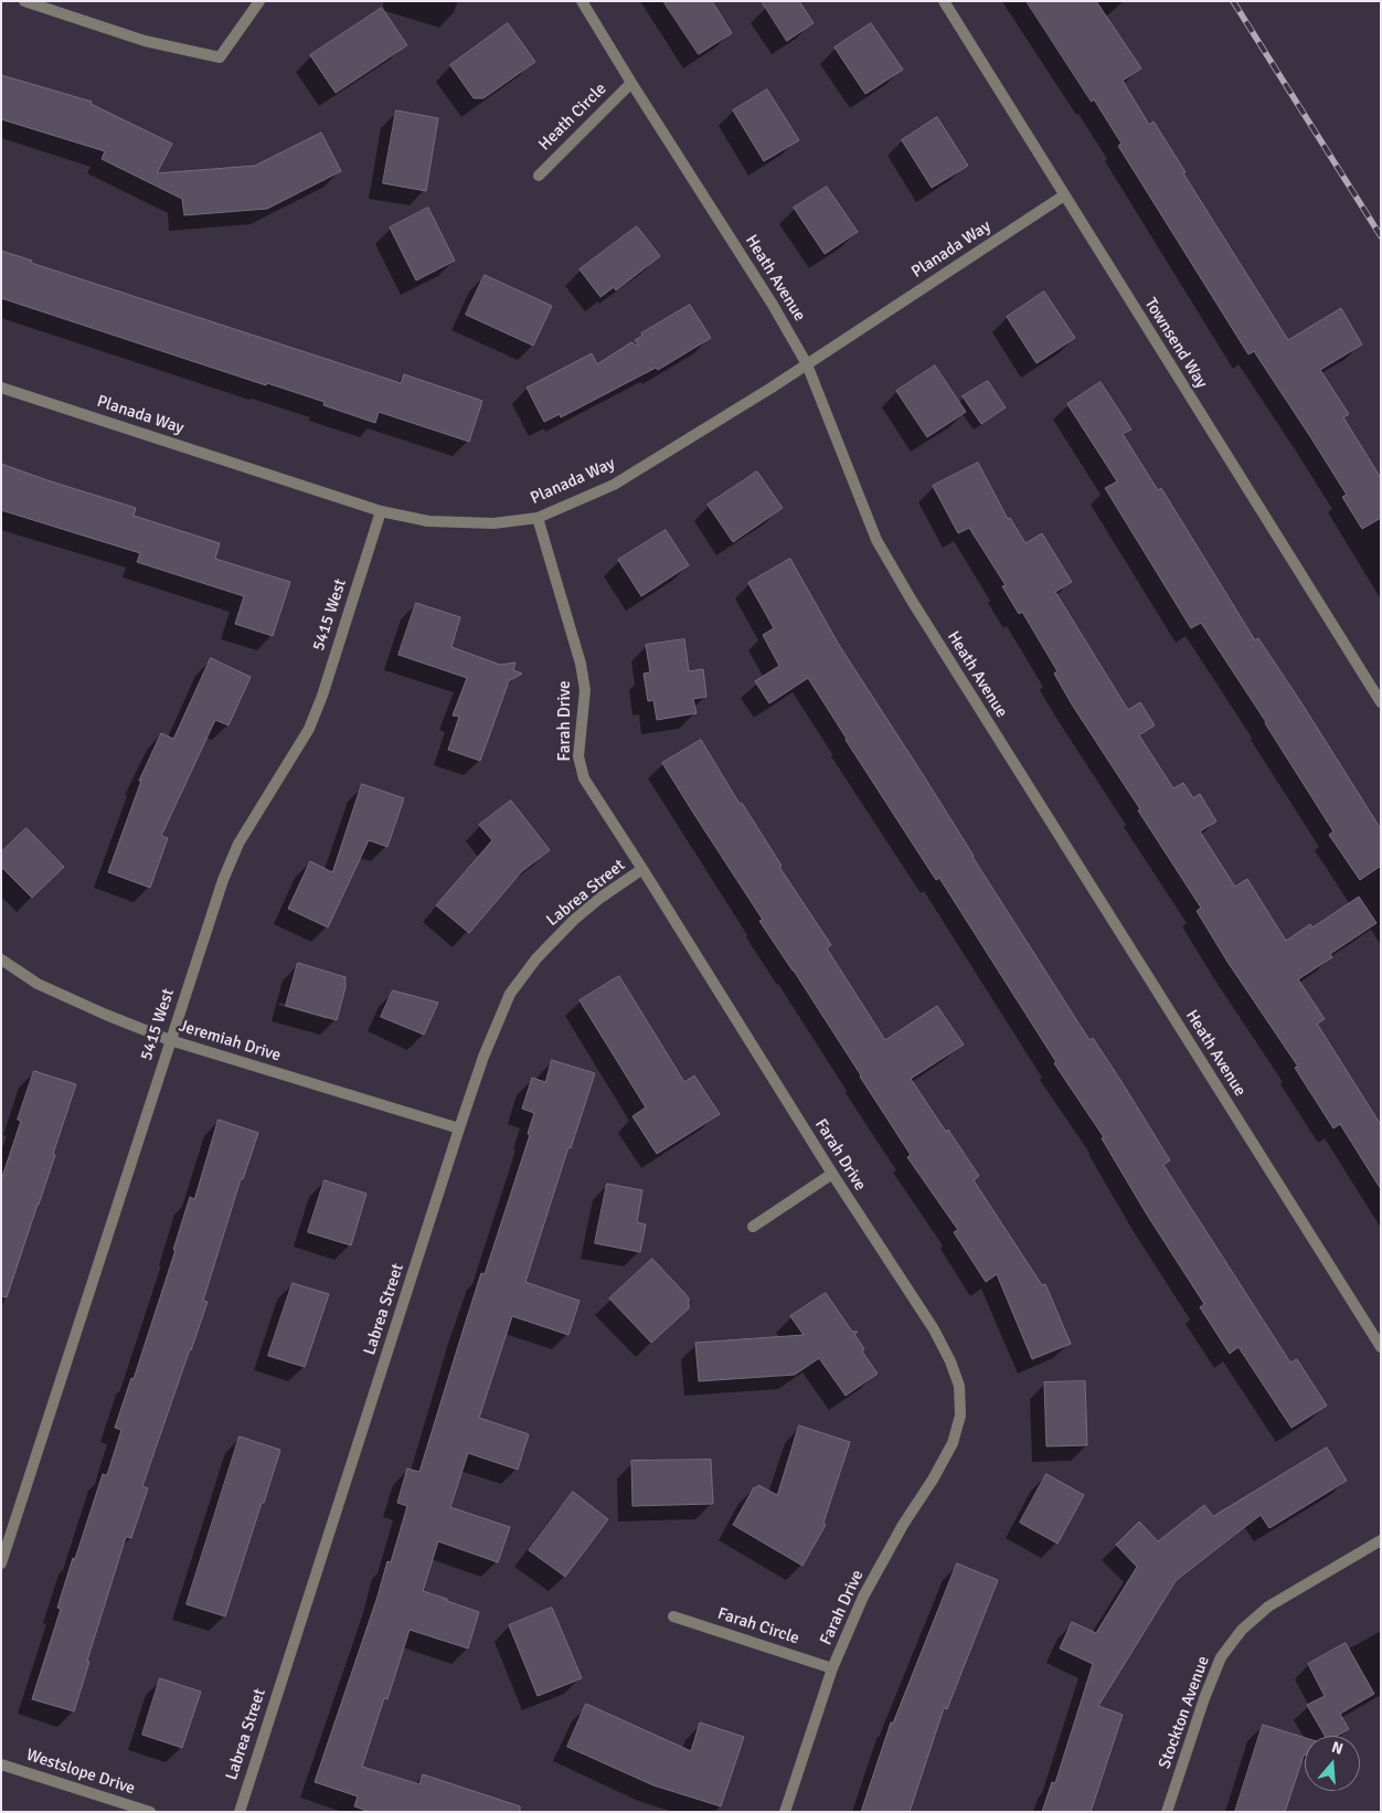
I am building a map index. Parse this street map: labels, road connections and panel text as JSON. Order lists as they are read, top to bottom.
{
  "streets": {
    "street": [
      "Heath Circle",
      "Planada Way",
      "Heath Avenue",
      "Townsend Way",
      "5415 West",
      "Farah Drive",
      "Labrea Street",
      "Jeremiah Drive",
      "Farah Circle",
      "Stockton Avenue",
      "Westslope Drive"
    ]
  },
  "crossings": [
    ["Heath Circle", "Heath Avenue"],
    ["Planada Way", "Heath Avenue"],
    ["Planada Way", "Townsend Way"],
    ["Planada Way", "5415 West"],
    ["Planada Way", "Farah Drive"],
    ["5415 West", "Jeremiah Drive"],
    ["Farah Drive", "Labrea Street"],
    ["Farah Drive", "Farah Circle"],
    ["Labrea Street", "Jeremiah Drive"]
  ],
  "north": "top"
}
